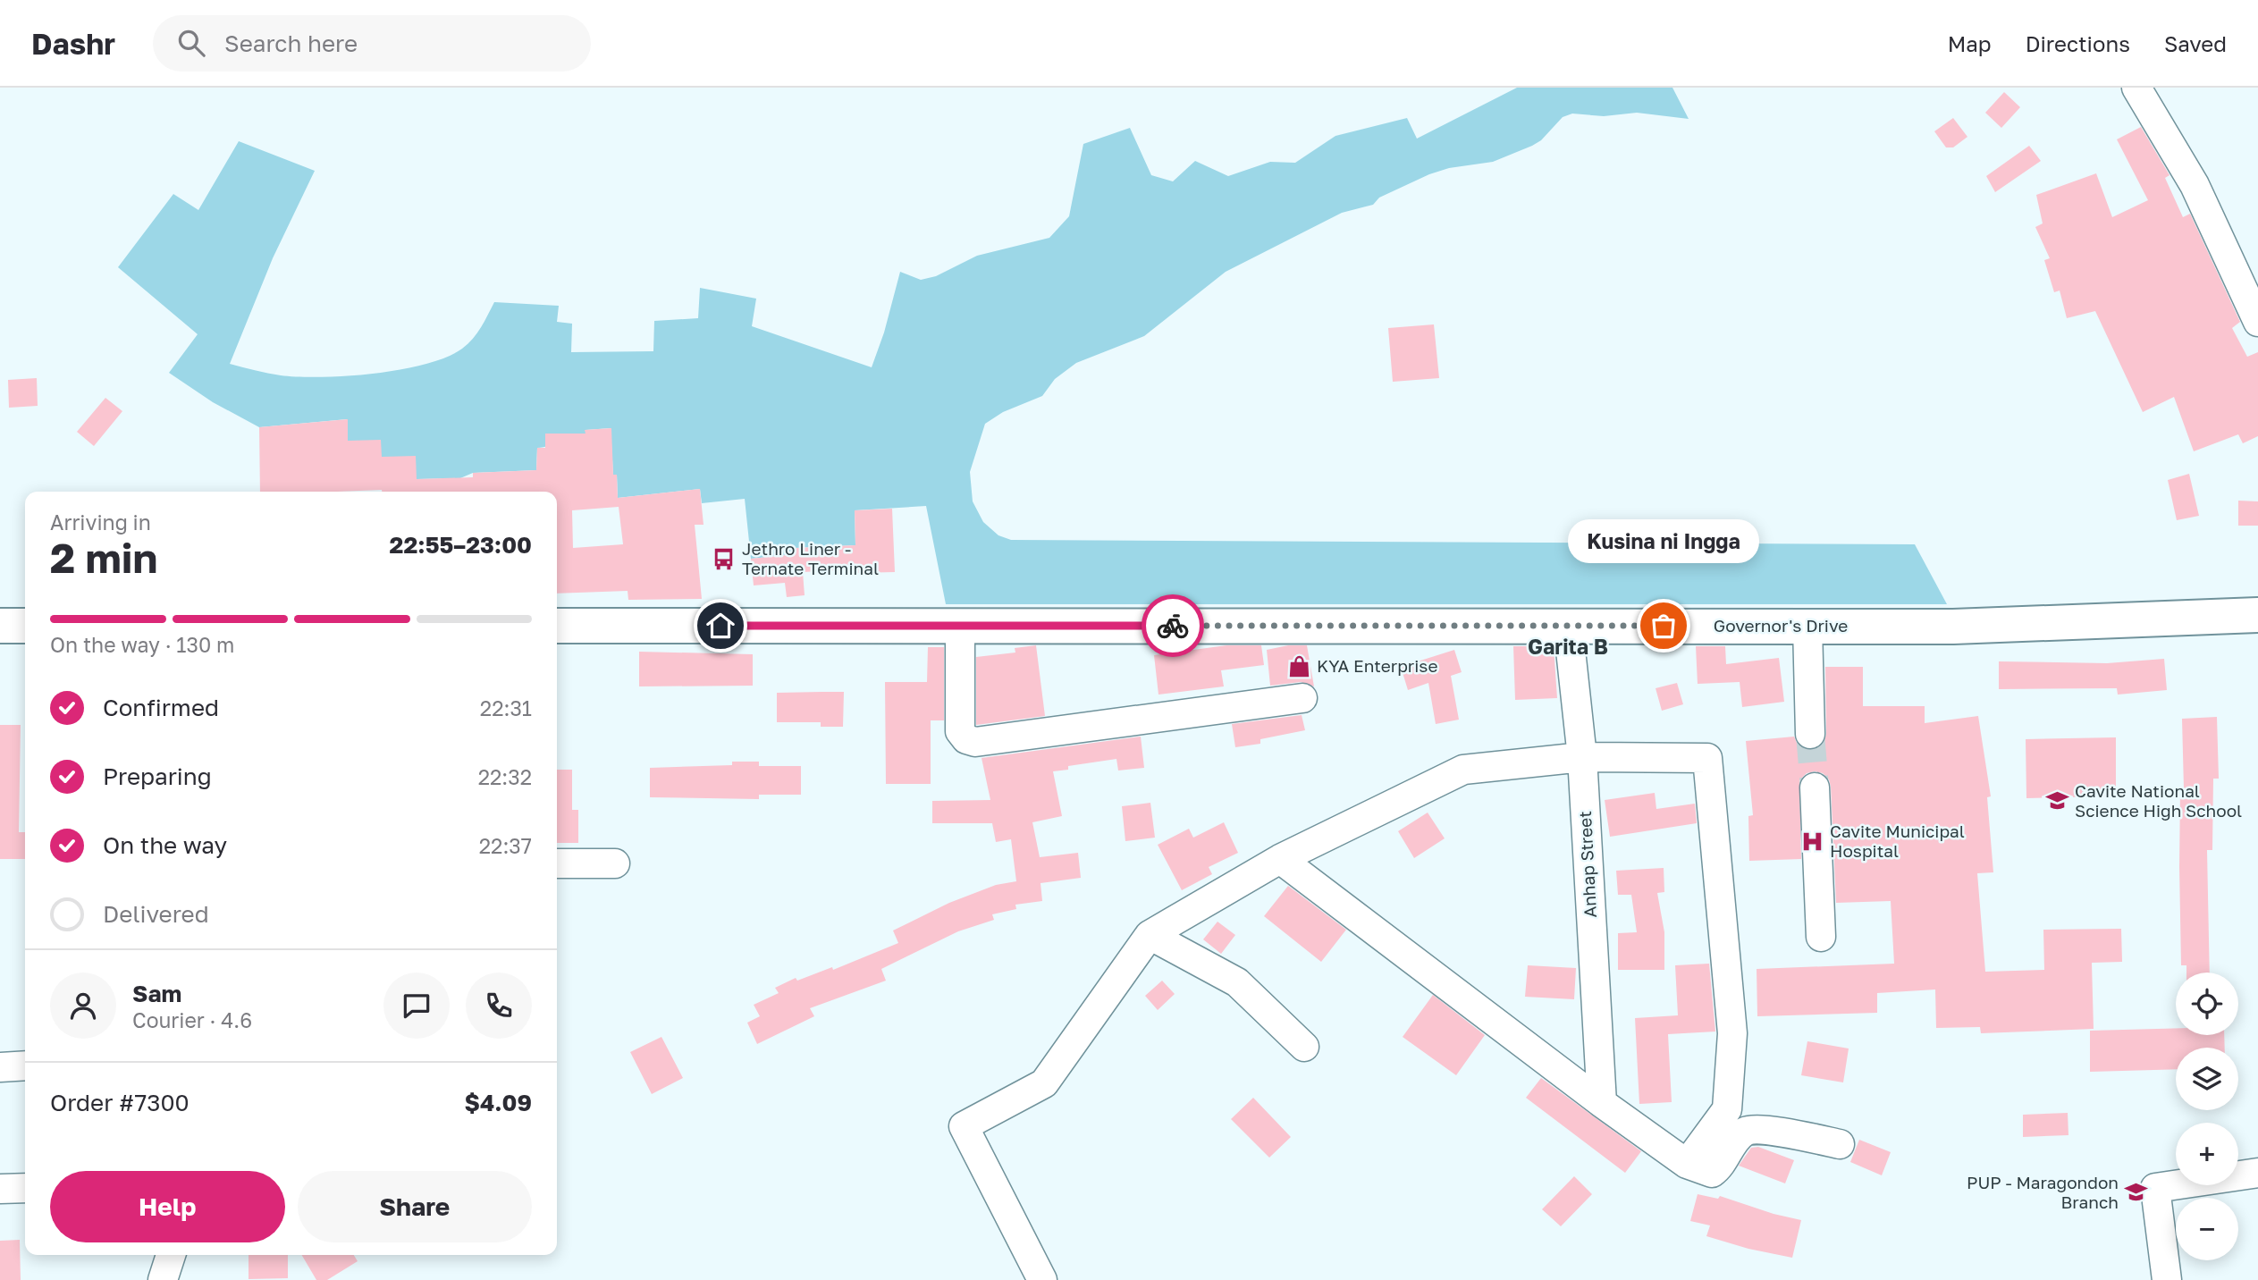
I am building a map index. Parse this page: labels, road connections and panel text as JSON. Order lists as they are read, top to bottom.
{
  "streets": {
    "main road": ["Governor's Drive"],
    "street": ["Anhap Street"]
  },
  "crossings": [
    ["Governor's Drive", "Anhap Street"]
  ],
  "districts": ["Garita B"],
  "places": {
    "bus stop": ["Jethro Liner - Ternate Terminal"],
    "other": ["Kusina ni Ingga"],
    "shop": ["KYA Enterprise"],
    "school or university": ["Cavite National Science High School", "PUP - Maragondon Branch"],
    "hospital": ["Cavite Municipal Hospital"]
  },
  "page": {
    "header": "Dashr",
    "search": "Search here",
    "nav": ["Map", "Directions", "Saved"],
    "heading": ["2 min", "Arriving in", "22:55–23:00"],
    "panel": [
      "Sam",
      "Courier · 4.6",
      "Order #7300",
      "$4.09"
    ],
    "bubble": "Kusina ni Ingga",
    "bar": "On the way · 130 m",
    "list": [
      ["Confirmed", "22:31"],
      ["Preparing", "22:32"],
      ["On the way", "22:37"],
      "Delivered"
    ],
    "map_buttons": ["+", "−"],
    "buttons": ["Help", "Share"]
  }
}
